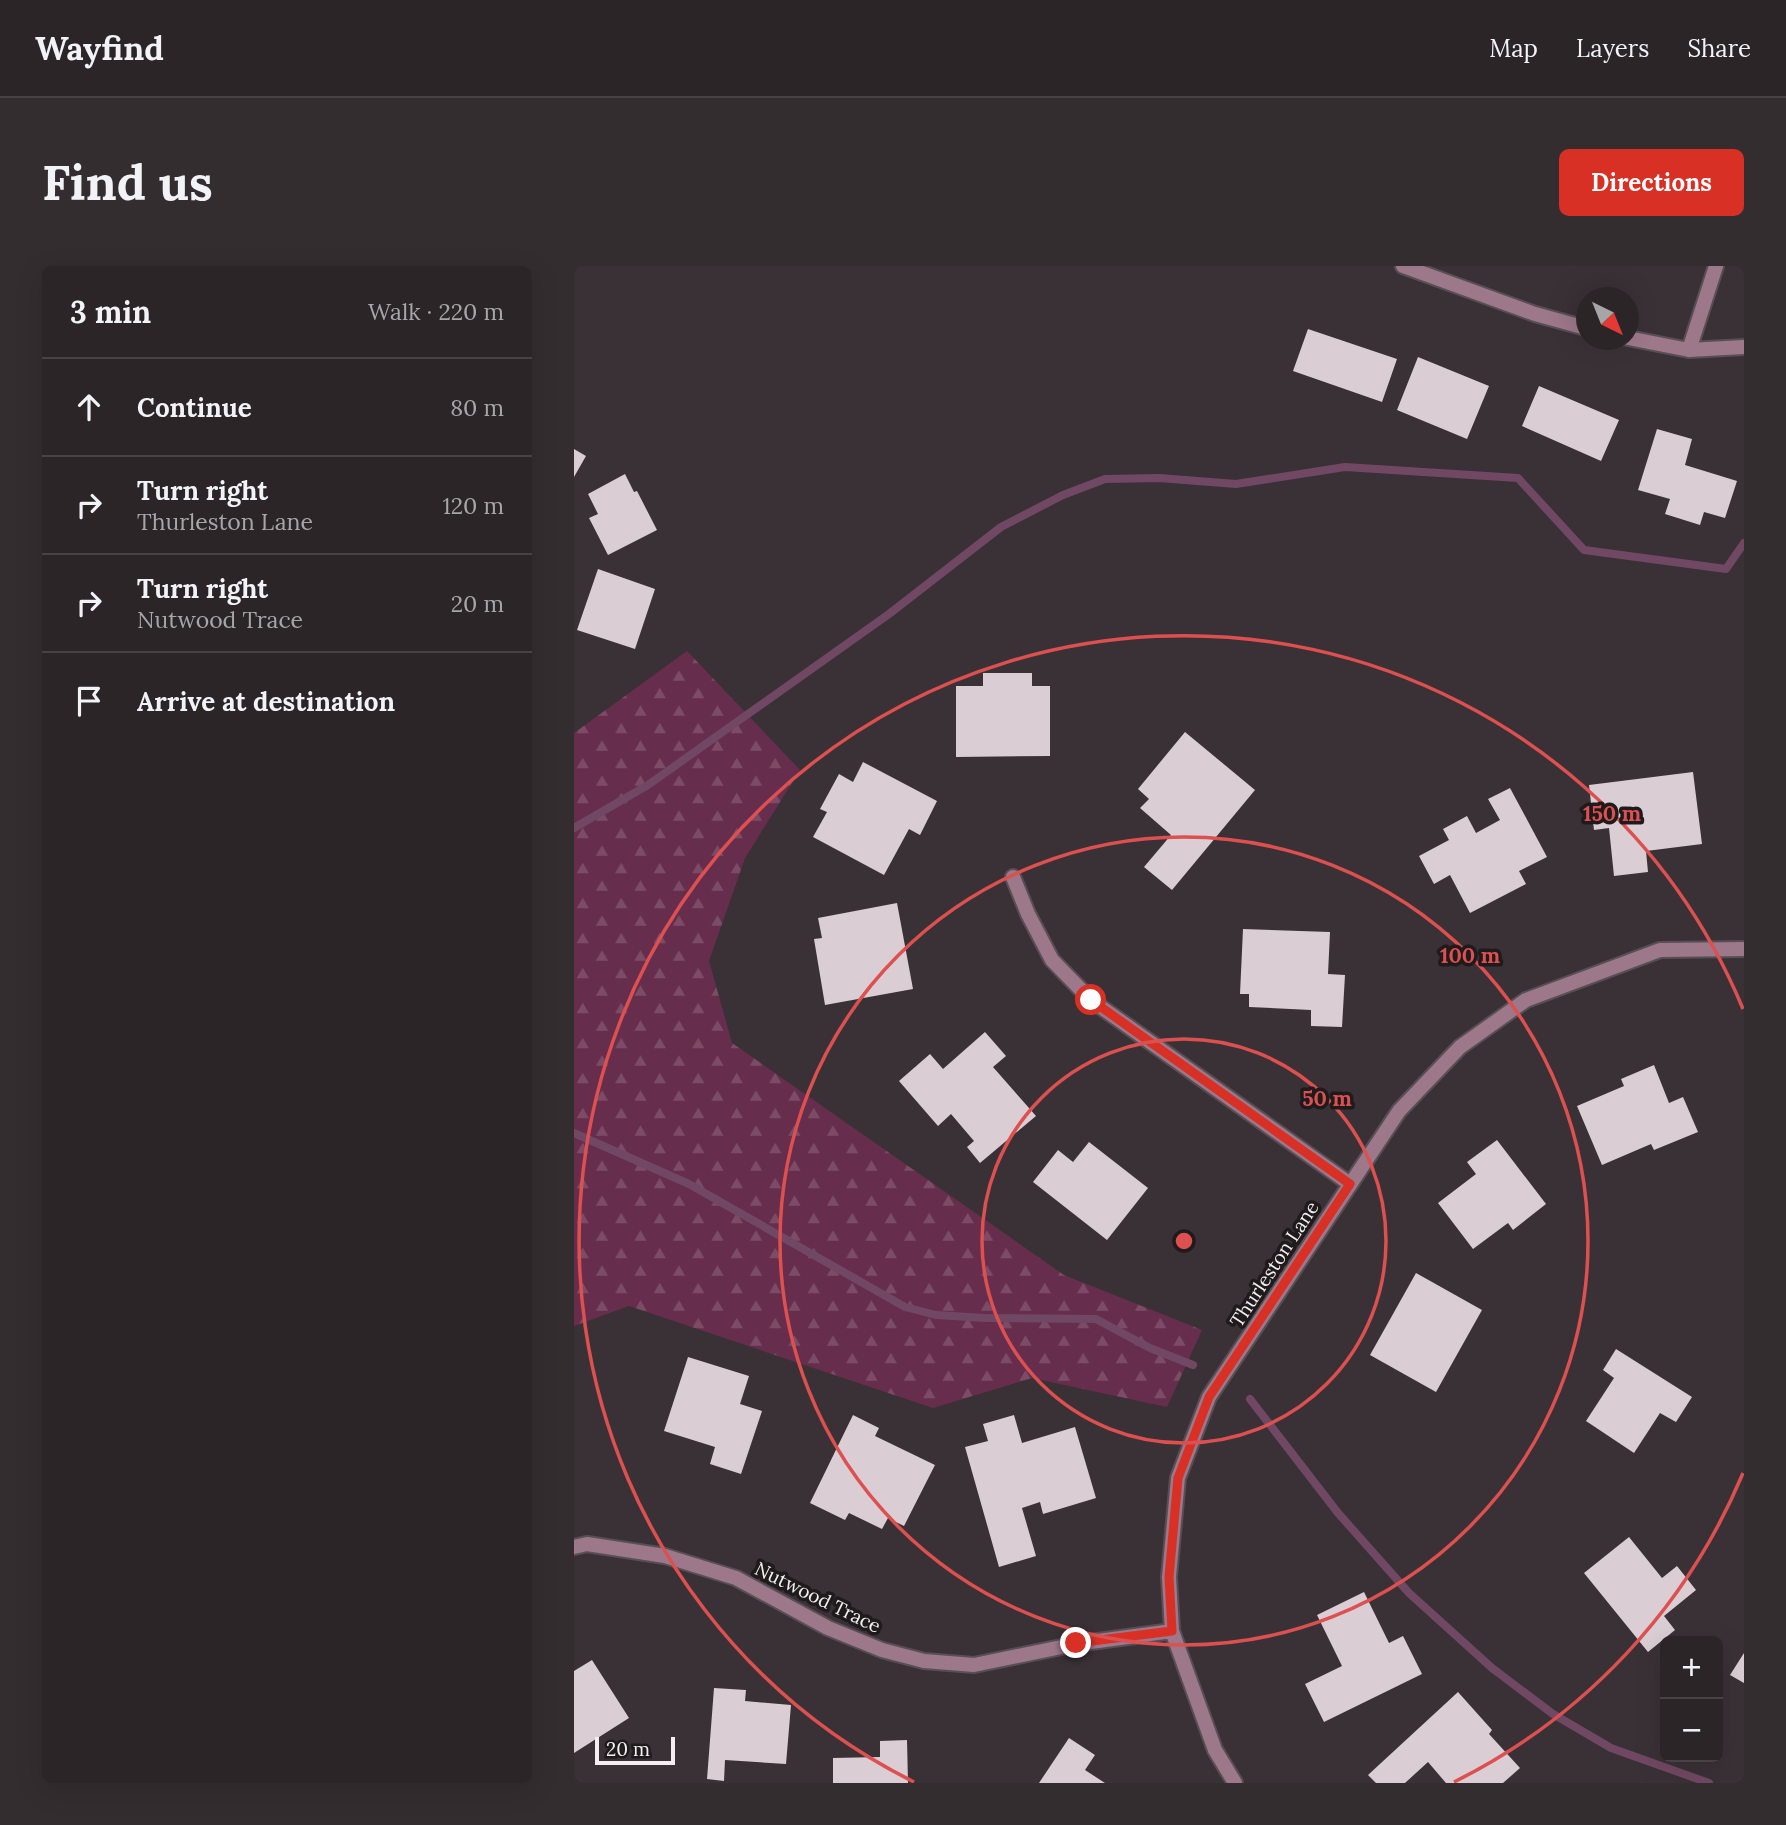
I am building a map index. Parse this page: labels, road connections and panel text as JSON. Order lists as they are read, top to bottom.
{
  "streets": {
    "street": ["Thurleston Lane", "Nutwood Trace"]
  },
  "crossings": [
    ["Thurleston Lane", "Nutwood Trace"]
  ],
  "scale_bar": "20 m",
  "north": "bottom right",
  "page": {
    "header": "Wayfind",
    "nav": ["Map", "Layers", "Share"],
    "buttons": "Directions",
    "title": "Find us",
    "heading": ["3 min", "Walk · 220 m"],
    "list": [
      ["Continue", "80 m"],
      ["Turn right", "Thurleston Lane", "120 m"],
      ["Turn right", "Nutwood Trace", "20 m"],
      "Arrive at destination"
    ],
    "map_buttons": ["+", "−"],
    "scale": "20 m"
  },
  "rings": ["150 m", "100 m", "50 m"]
}
